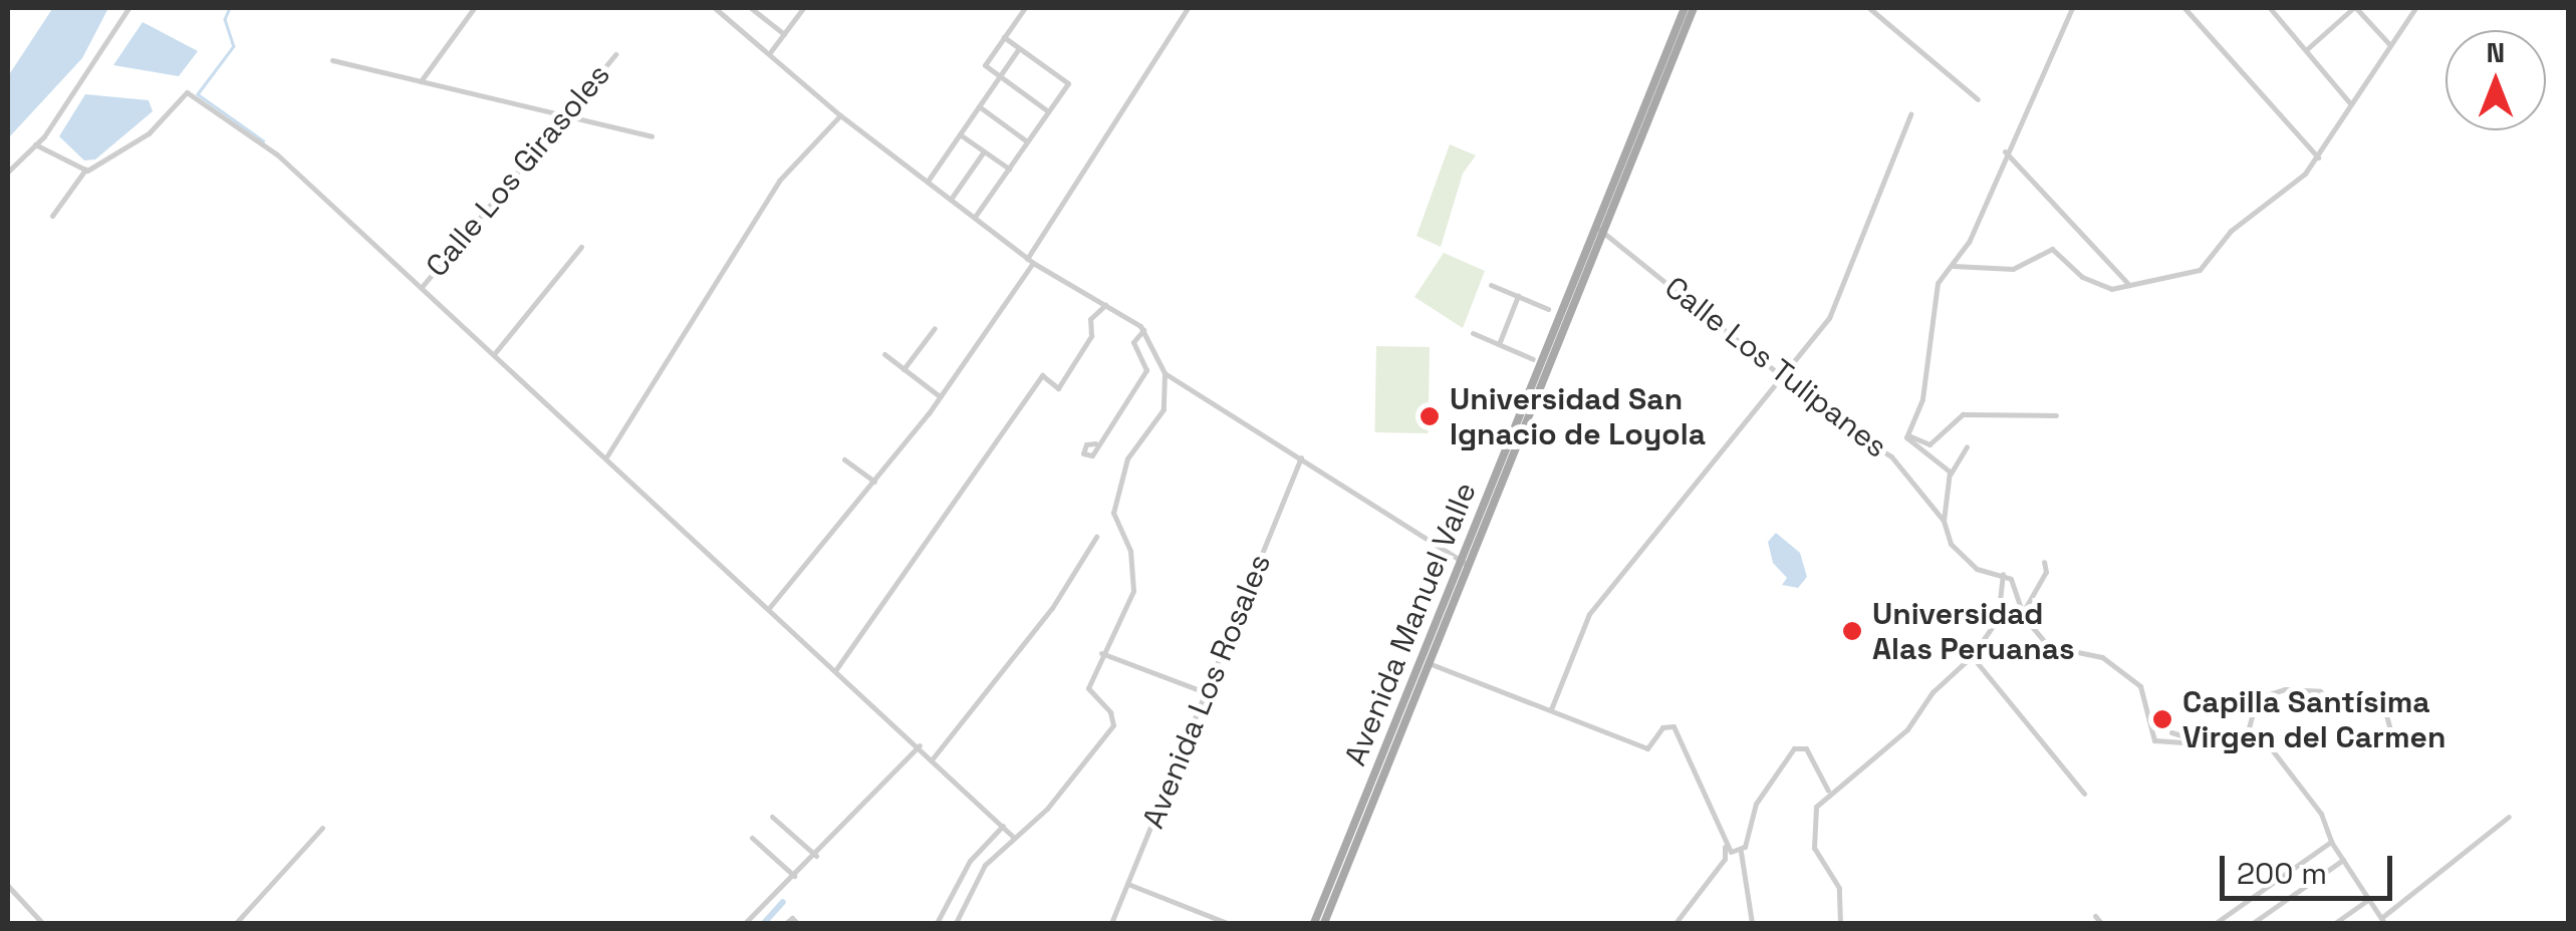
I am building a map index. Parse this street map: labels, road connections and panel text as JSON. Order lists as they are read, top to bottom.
{
  "streets": {
    "main road": ["Avenida Manuel Valle"],
    "street": ["Calle Los Girasoles", "Calle Los Tulipanes", "Avenida Los Rosales"]
  },
  "crossings": [
    ["Calle Los Tulipanes", "Avenida Manuel Valle"]
  ],
  "places": ["Universidad San Ignacio de Loyola", "Universidad Alas Peruanas", "Capilla Santísima Virgen del Carmen"],
  "scale_bar": "200 m",
  "north": "top"
}
